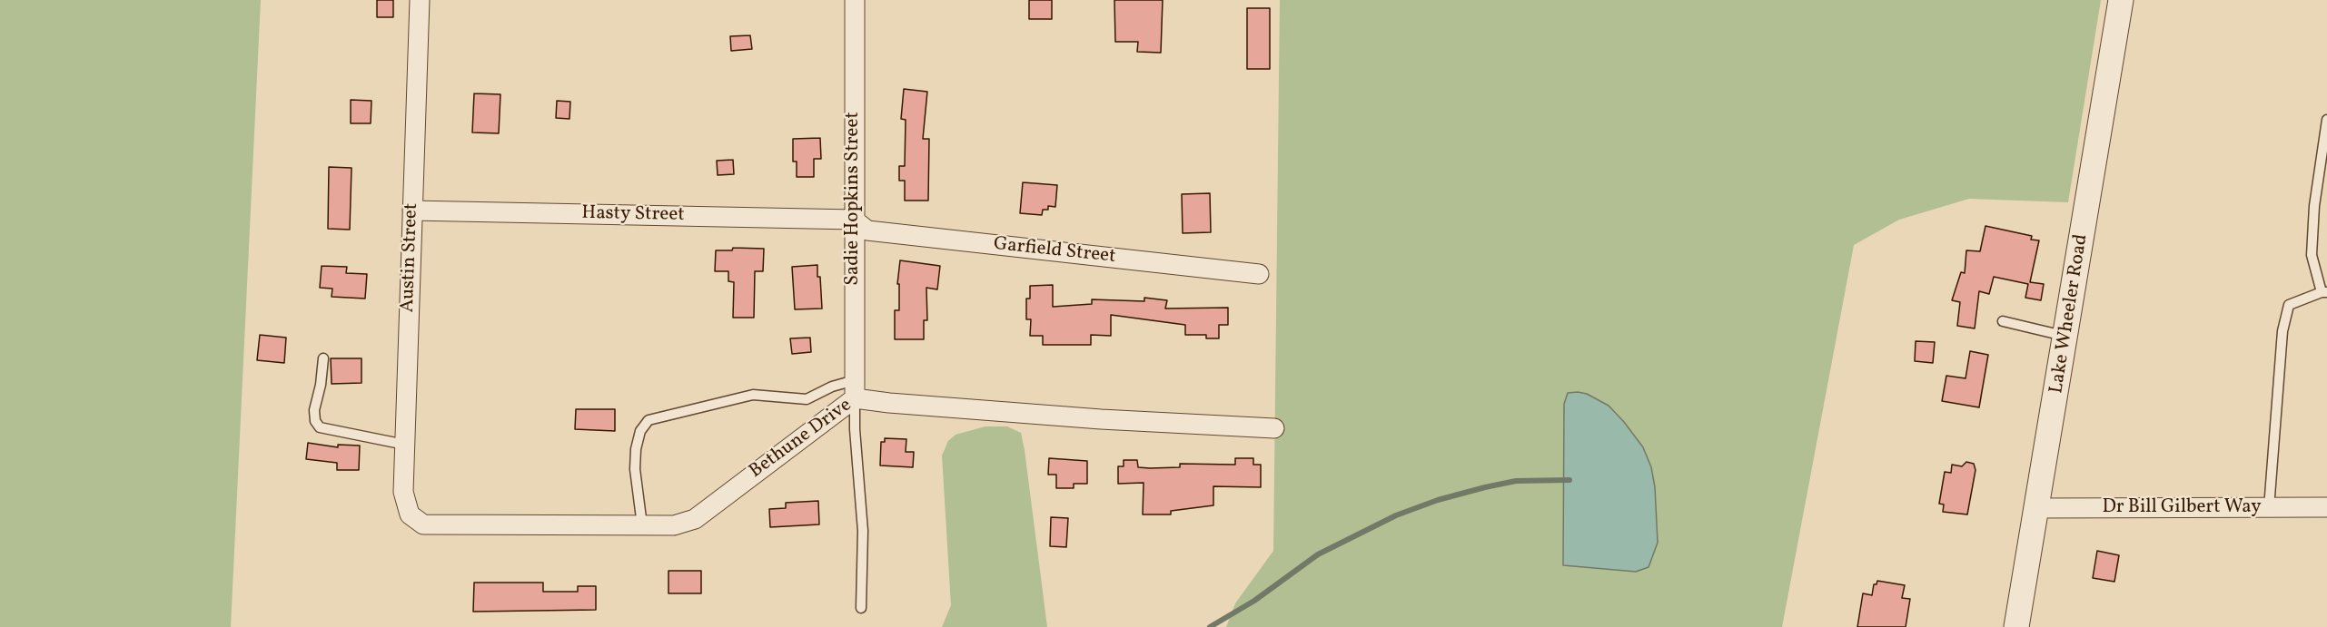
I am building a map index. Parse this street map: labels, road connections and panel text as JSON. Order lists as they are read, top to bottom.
{
  "streets": {
    "street": [
      "Sadie Hopkins Street",
      "Hasty Street",
      "Garfield Street",
      "Austin Street",
      "Lake Wheeler Road",
      "Bethune Drive",
      "Dr Bill Gilbert Way"
    ]
  },
  "crossings": [
    ["Sadie Hopkins Street", "Hasty Street"],
    ["Sadie Hopkins Street", "Garfield Street"],
    ["Sadie Hopkins Street", "Bethune Drive"],
    ["Hasty Street", "Garfield Street"],
    ["Hasty Street", "Austin Street"],
    ["Austin Street", "Bethune Drive"],
    ["Lake Wheeler Road", "Dr Bill Gilbert Way"]
  ]
}
